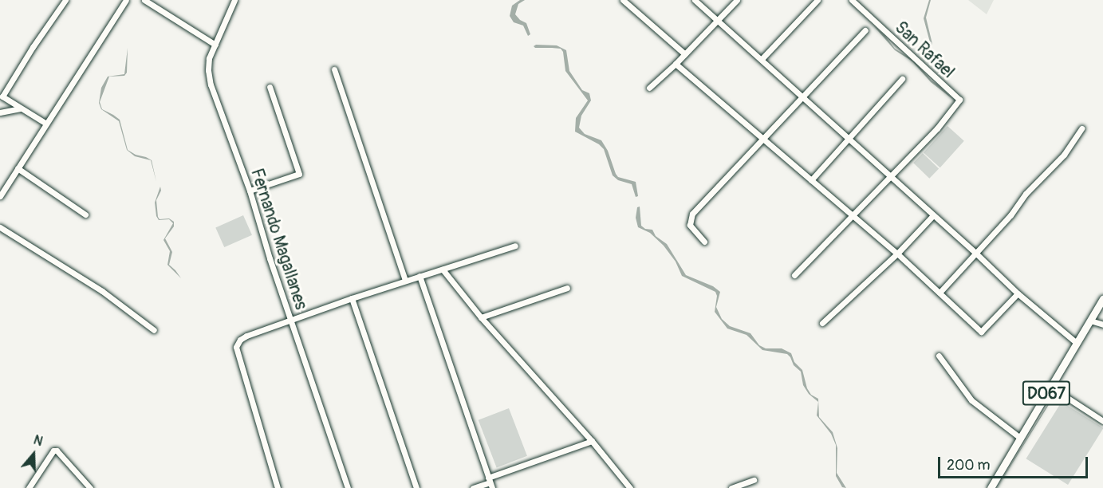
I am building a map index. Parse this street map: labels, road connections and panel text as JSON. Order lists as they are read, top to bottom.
{
  "streets": {
    "main road": ["D067"],
    "street": ["San Rafael", "Fernando Magallanes"]
  },
  "scale_bar": "200 m",
  "north": "top"
}
